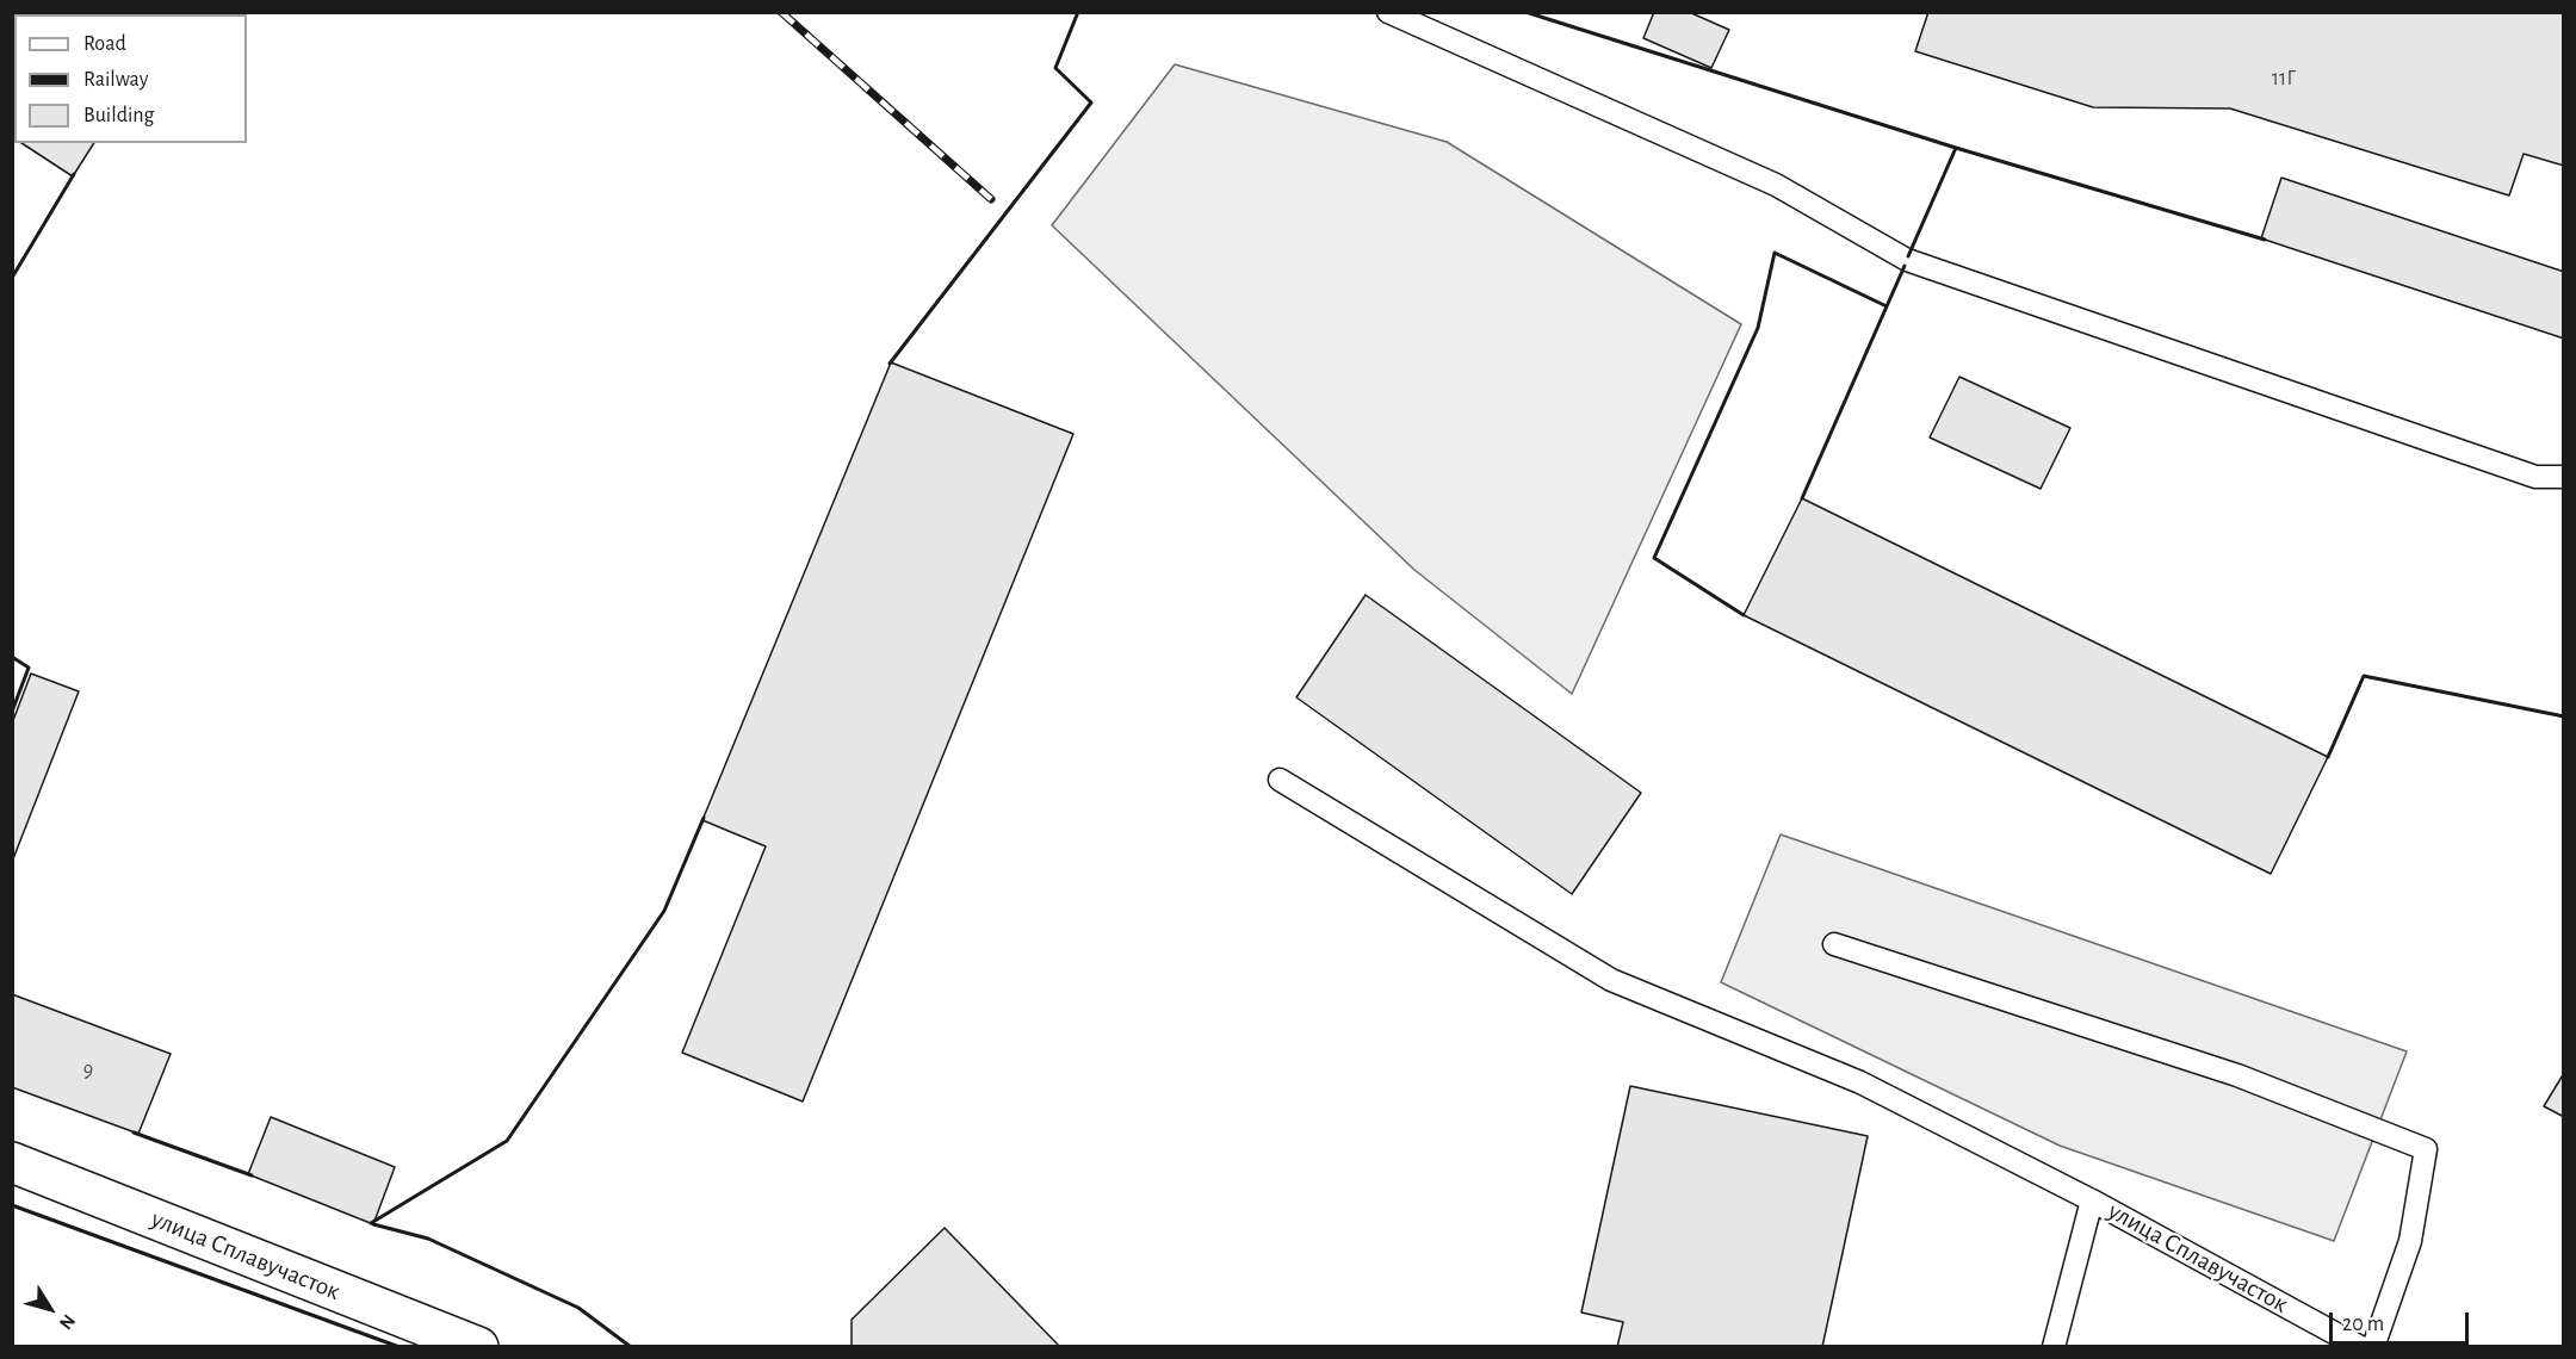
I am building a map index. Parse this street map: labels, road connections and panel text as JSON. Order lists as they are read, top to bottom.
{
  "streets": {
    "street": ["улица Сплавучасток"]
  },
  "house_numbers": ["11Г", "9"],
  "legend": ["Road", "Railway", "Building"],
  "scale_bar": "20 m",
  "north": "bottom right"
}
